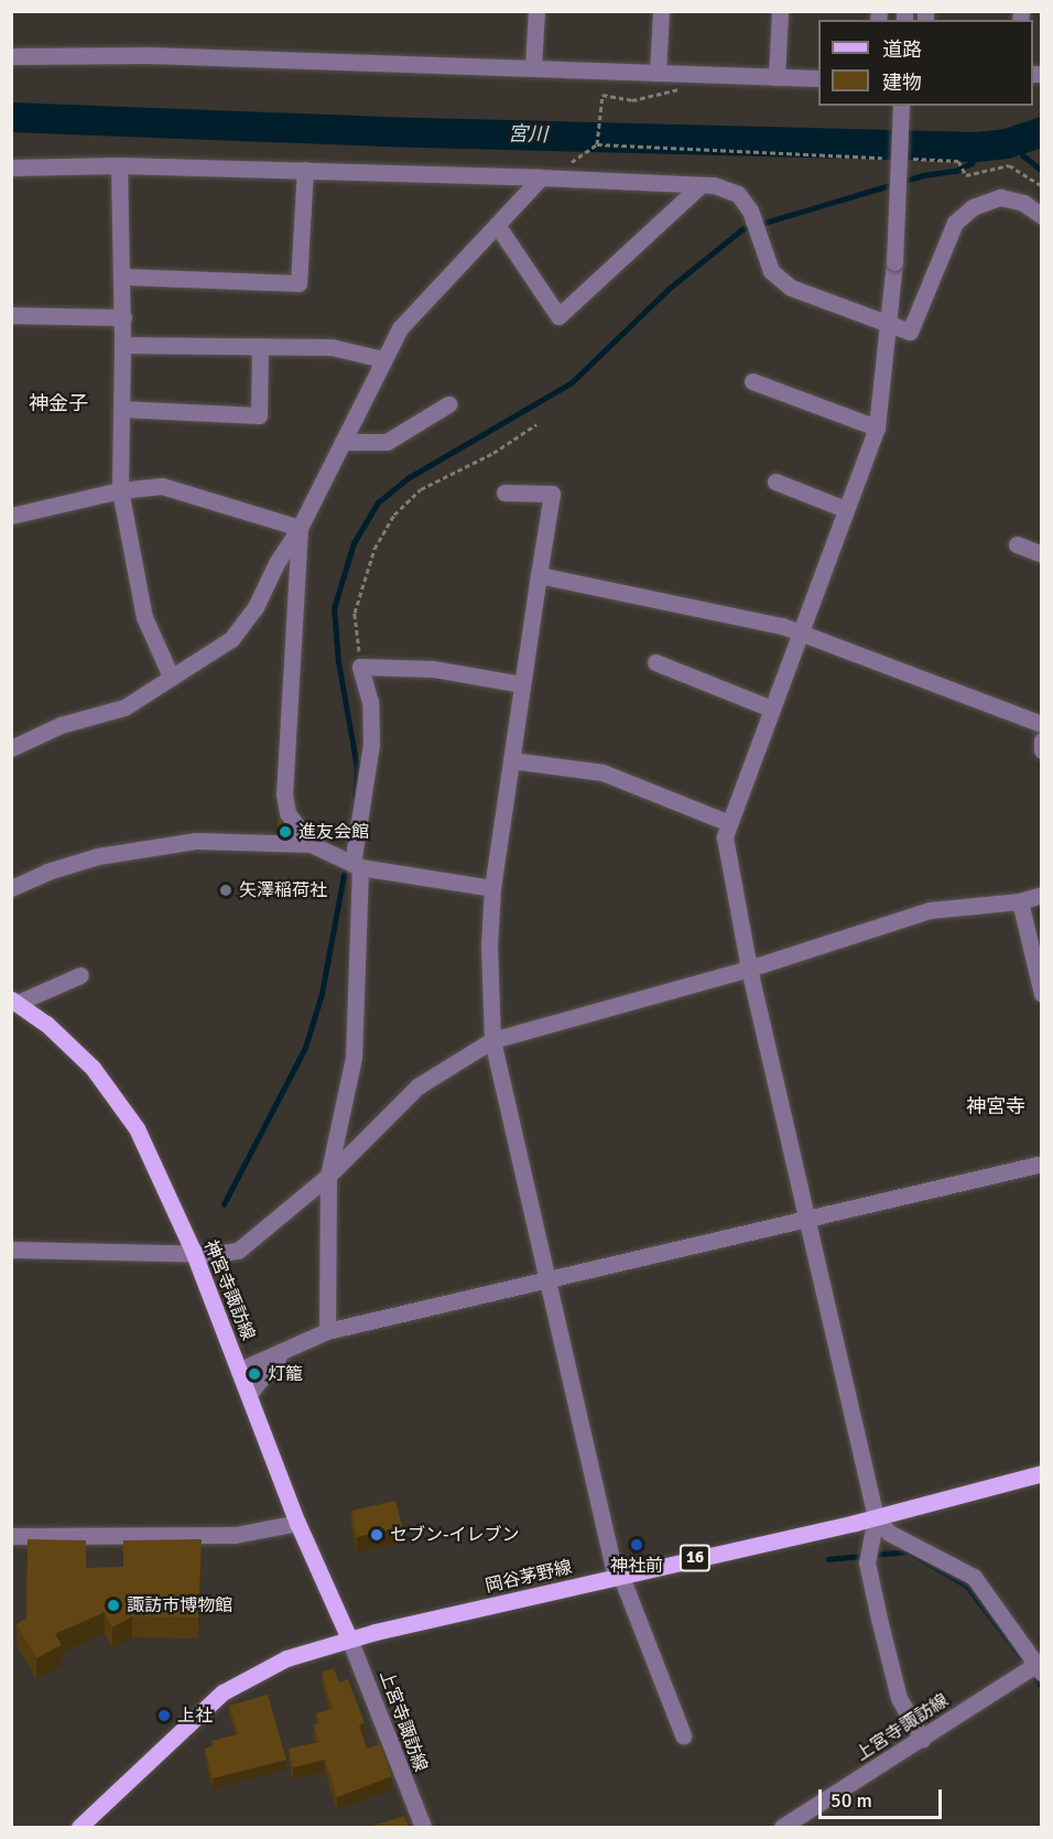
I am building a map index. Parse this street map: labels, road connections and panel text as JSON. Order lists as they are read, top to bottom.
{
  "streets": {
    "main road": ["神宮寺諏訪線", "16", "岡谷茅野線"],
    "street": ["上宮寺諏訪線"]
  },
  "crossings": [
    ["神宮寺諏訪線", "岡谷茅野線"],
    ["神宮寺諏訪線", "上宮寺諏訪線"],
    ["岡谷茅野線", "上宮寺諏訪線"]
  ],
  "districts": ["神金子", "神宮寺"],
  "water": ["宮川"],
  "places": [
    "進友会館",
    "矢澤稲荷社",
    "灯籠",
    "セブン-イレブン",
    "神社前",
    "諏訪市博物館",
    "上社"
  ],
  "legend": ["道路", "建物"],
  "scale_bar": "50 m"
}
